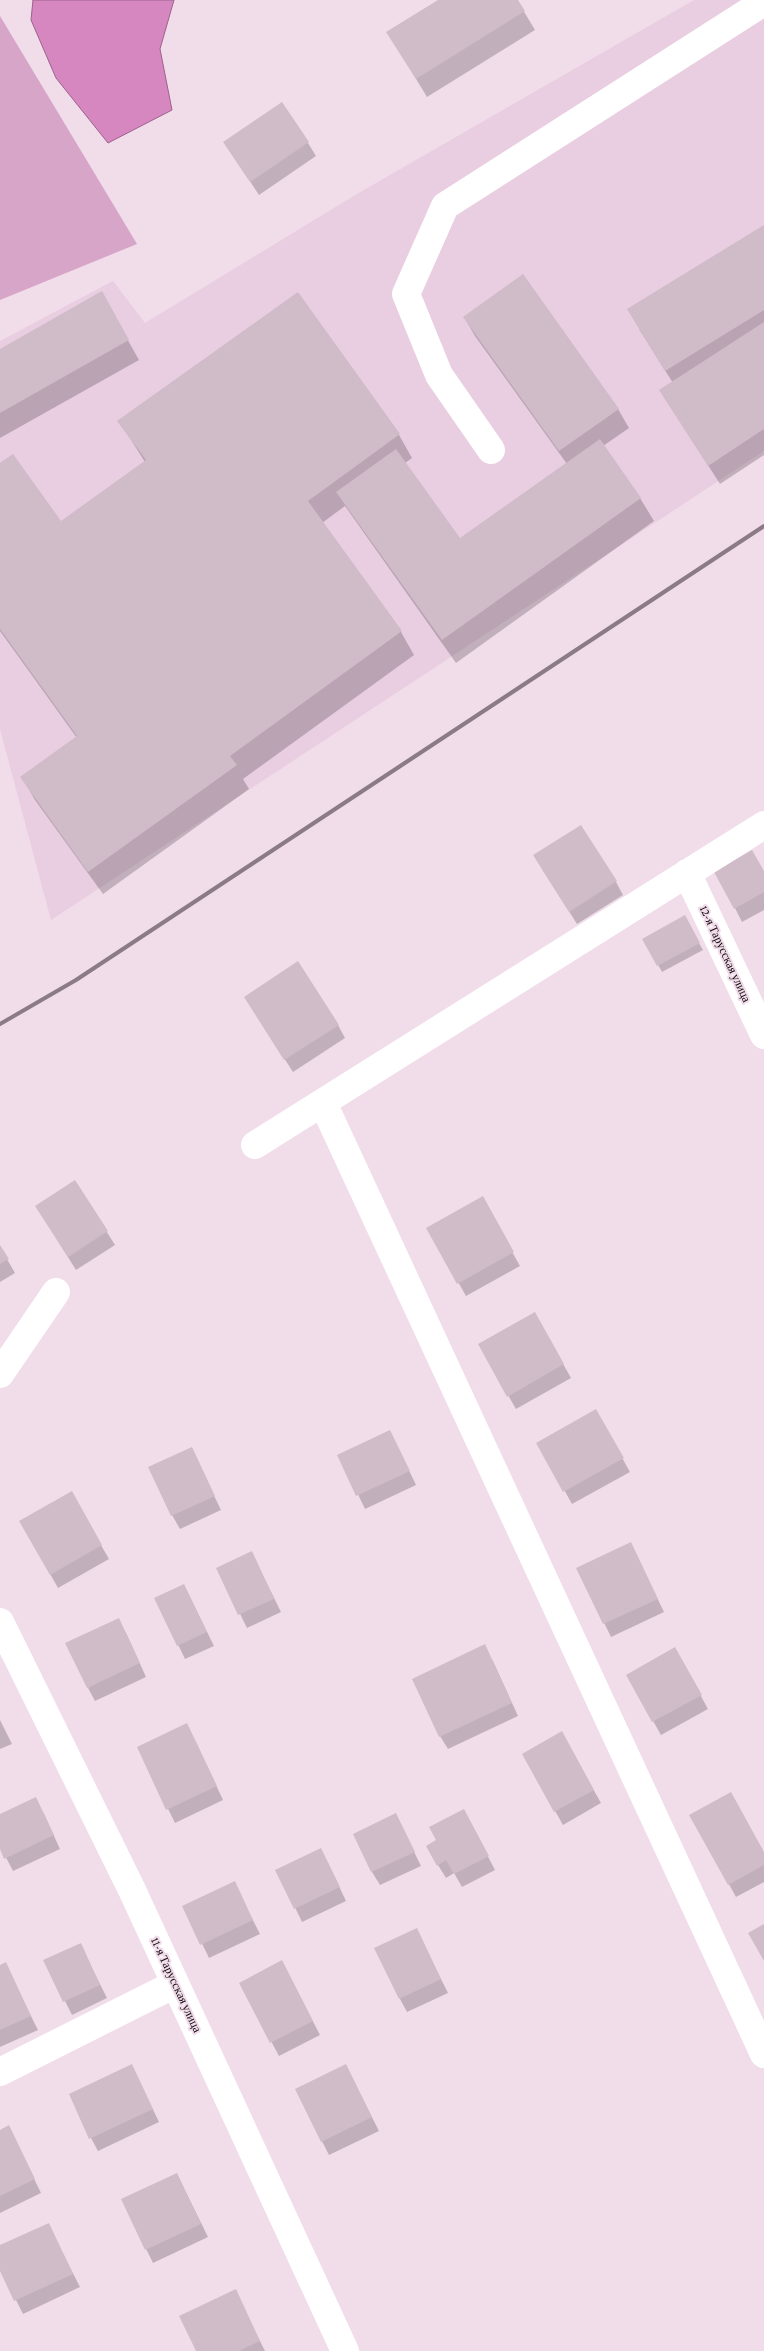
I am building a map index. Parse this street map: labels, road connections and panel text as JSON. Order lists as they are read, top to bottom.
{
  "streets": {
    "street": ["12-я Тарусская улица", "11-я Тарусская улица"]
  }
}
